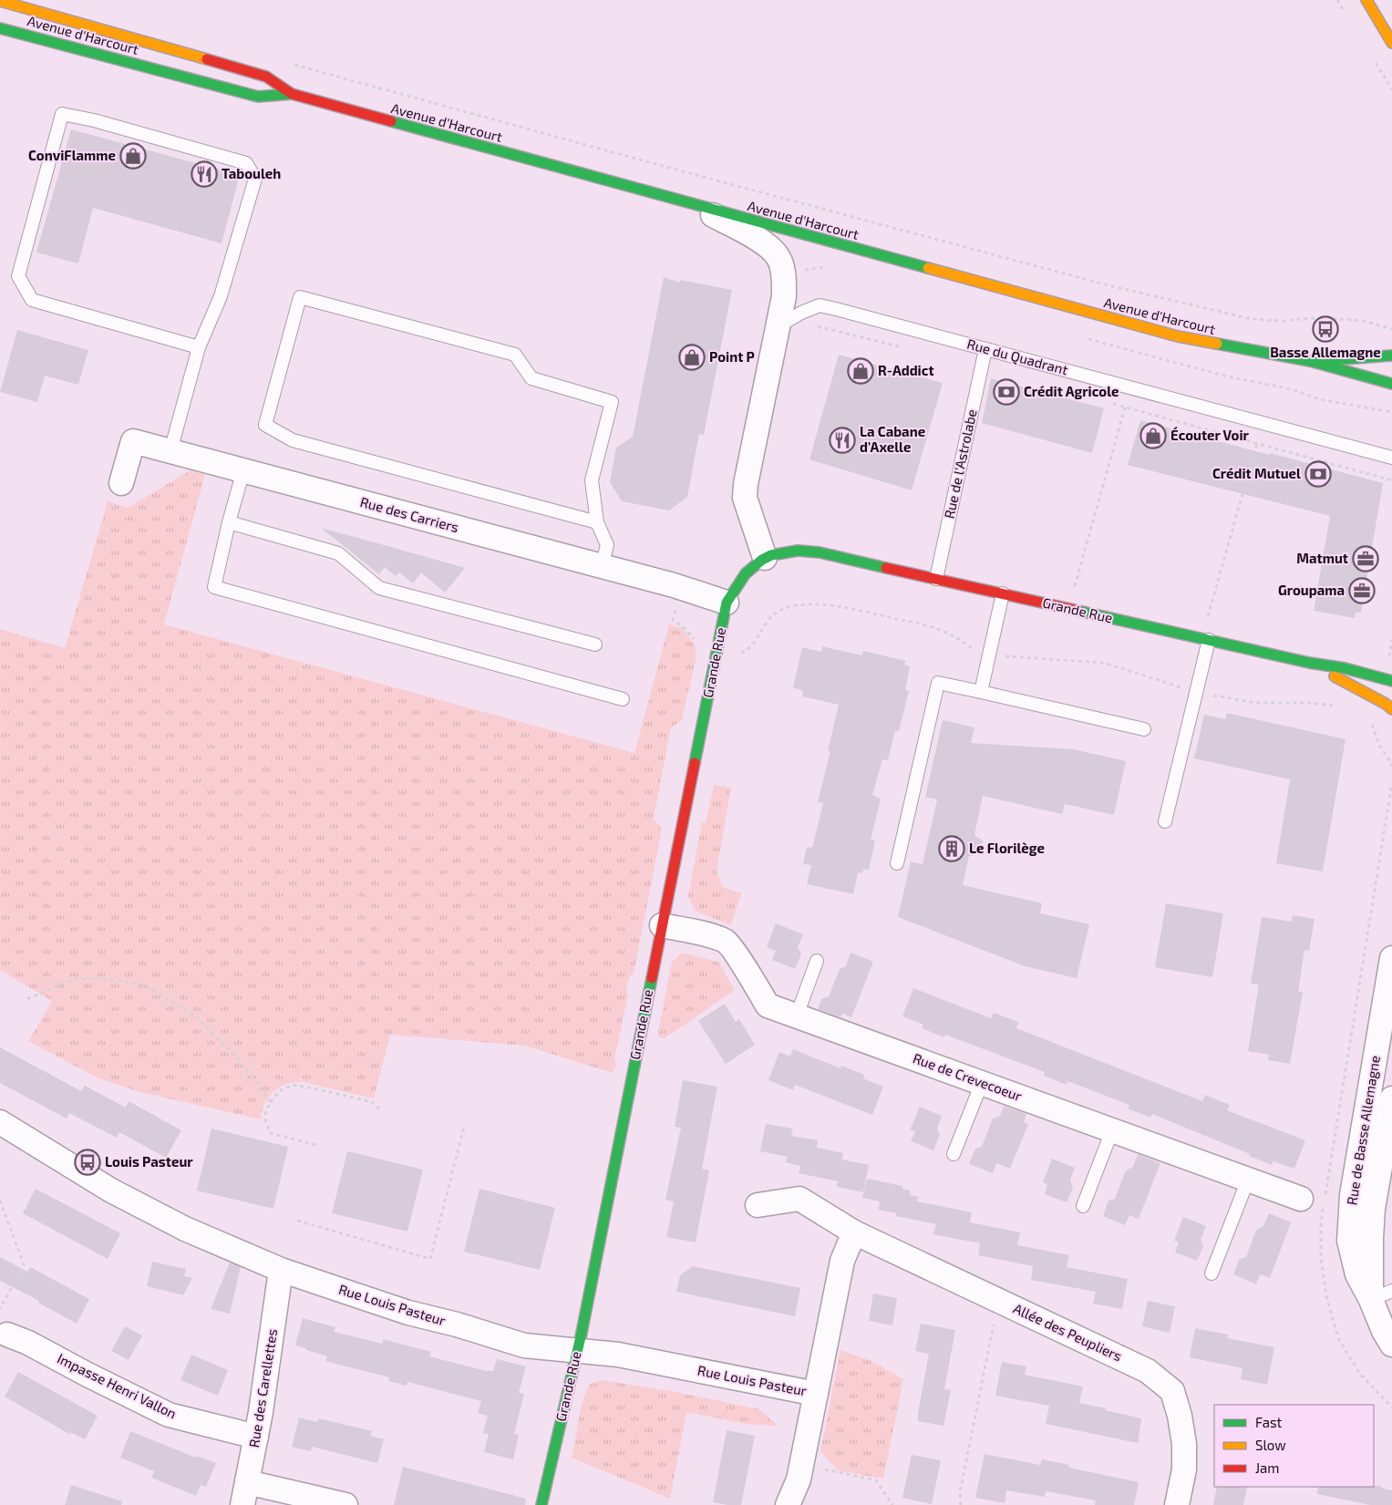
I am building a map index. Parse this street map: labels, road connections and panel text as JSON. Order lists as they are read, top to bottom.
{
  "streets": {
    "main road": ["Avenue d'Harcourt", "Grande Rue"],
    "street": [
      "Rue des Carriers",
      "Rue de Crevecoeur",
      "Rue de Basse Allemagne",
      "Rue Louis Pasteur",
      "Allée des Peupliers",
      "Impasse Henri Vallon",
      "Rue des Carellettes"
    ],
    "lane": ["Rue du Quadrant", "Rue de l'Astrolabe"]
  },
  "crossings": [
    ["Rue du Quadrant", "Rue de l'Astrolabe"],
    ["Rue de l'Astrolabe", "Grande Rue"],
    ["Rue des Carriers", "Grande Rue"],
    ["Grande Rue", "Rue de Crevecoeur"],
    ["Grande Rue", "Rue Louis Pasteur"],
    ["Rue Louis Pasteur", "Rue des Carellettes"],
    ["Impasse Henri Vallon", "Rue des Carellettes"]
  ],
  "places": {
    "shop": [
      "ConviFlamme",
      "Point P",
      "R-Addict",
      "Écouter Voir"
    ],
    "restaurant": ["Tabouleh", "La Cabane d'Axelle"],
    "bus stop": ["Basse Allemagne", "Louis Pasteur"],
    "bank": ["Crédit Agricole", "Crédit Mutuel"],
    "office": ["Matmut", "Groupama"],
    "building": ["Le Florilège"]
  },
  "legend": ["Fast", "Slow", "Jam"]
}
